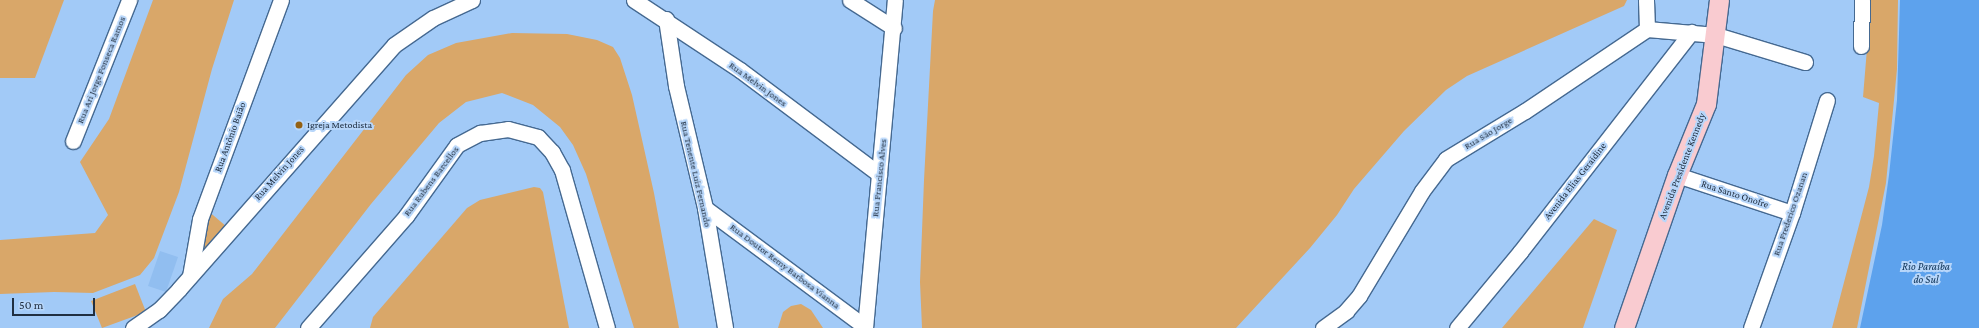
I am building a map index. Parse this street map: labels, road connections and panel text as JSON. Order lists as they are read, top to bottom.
{
  "streets": {
    "main road": ["Avenida Presidente Kennedy"],
    "street": [
      "Rua Ari Jorge Fonseca Ramos",
      "Rua Melvin Jones",
      "Rua São Jorge",
      "Rua Antônio Baião",
      "Rua Tenente Luiz Fernando",
      "Rua Francisco Alves",
      "Rua Rubens Barcellos",
      "Avenida Elias Geraidine",
      "Rua Santo Onofre",
      "Rua Frederico Ozanan",
      "Rua Doutor Remy Barbosa Vianna"
    ]
  },
  "crossings": [
    ["Rua Melvin Jones", "Rua Antônio Baião"],
    ["Rua Melvin Jones", "Rua Tenente Luiz Fernando"],
    ["Rua Melvin Jones", "Rua Francisco Alves"],
    ["Avenida Presidente Kennedy", "Rua Santo Onofre"],
    ["Rua Tenente Luiz Fernando", "Rua Doutor Remy Barbosa Vianna"],
    ["Rua Francisco Alves", "Rua Doutor Remy Barbosa Vianna"],
    ["Rua Santo Onofre", "Rua Frederico Ozanan"]
  ],
  "water": ["Rio Paraíba do Sul"],
  "places": ["Igreja Metodista"],
  "scale_bar": "50 m"
}
